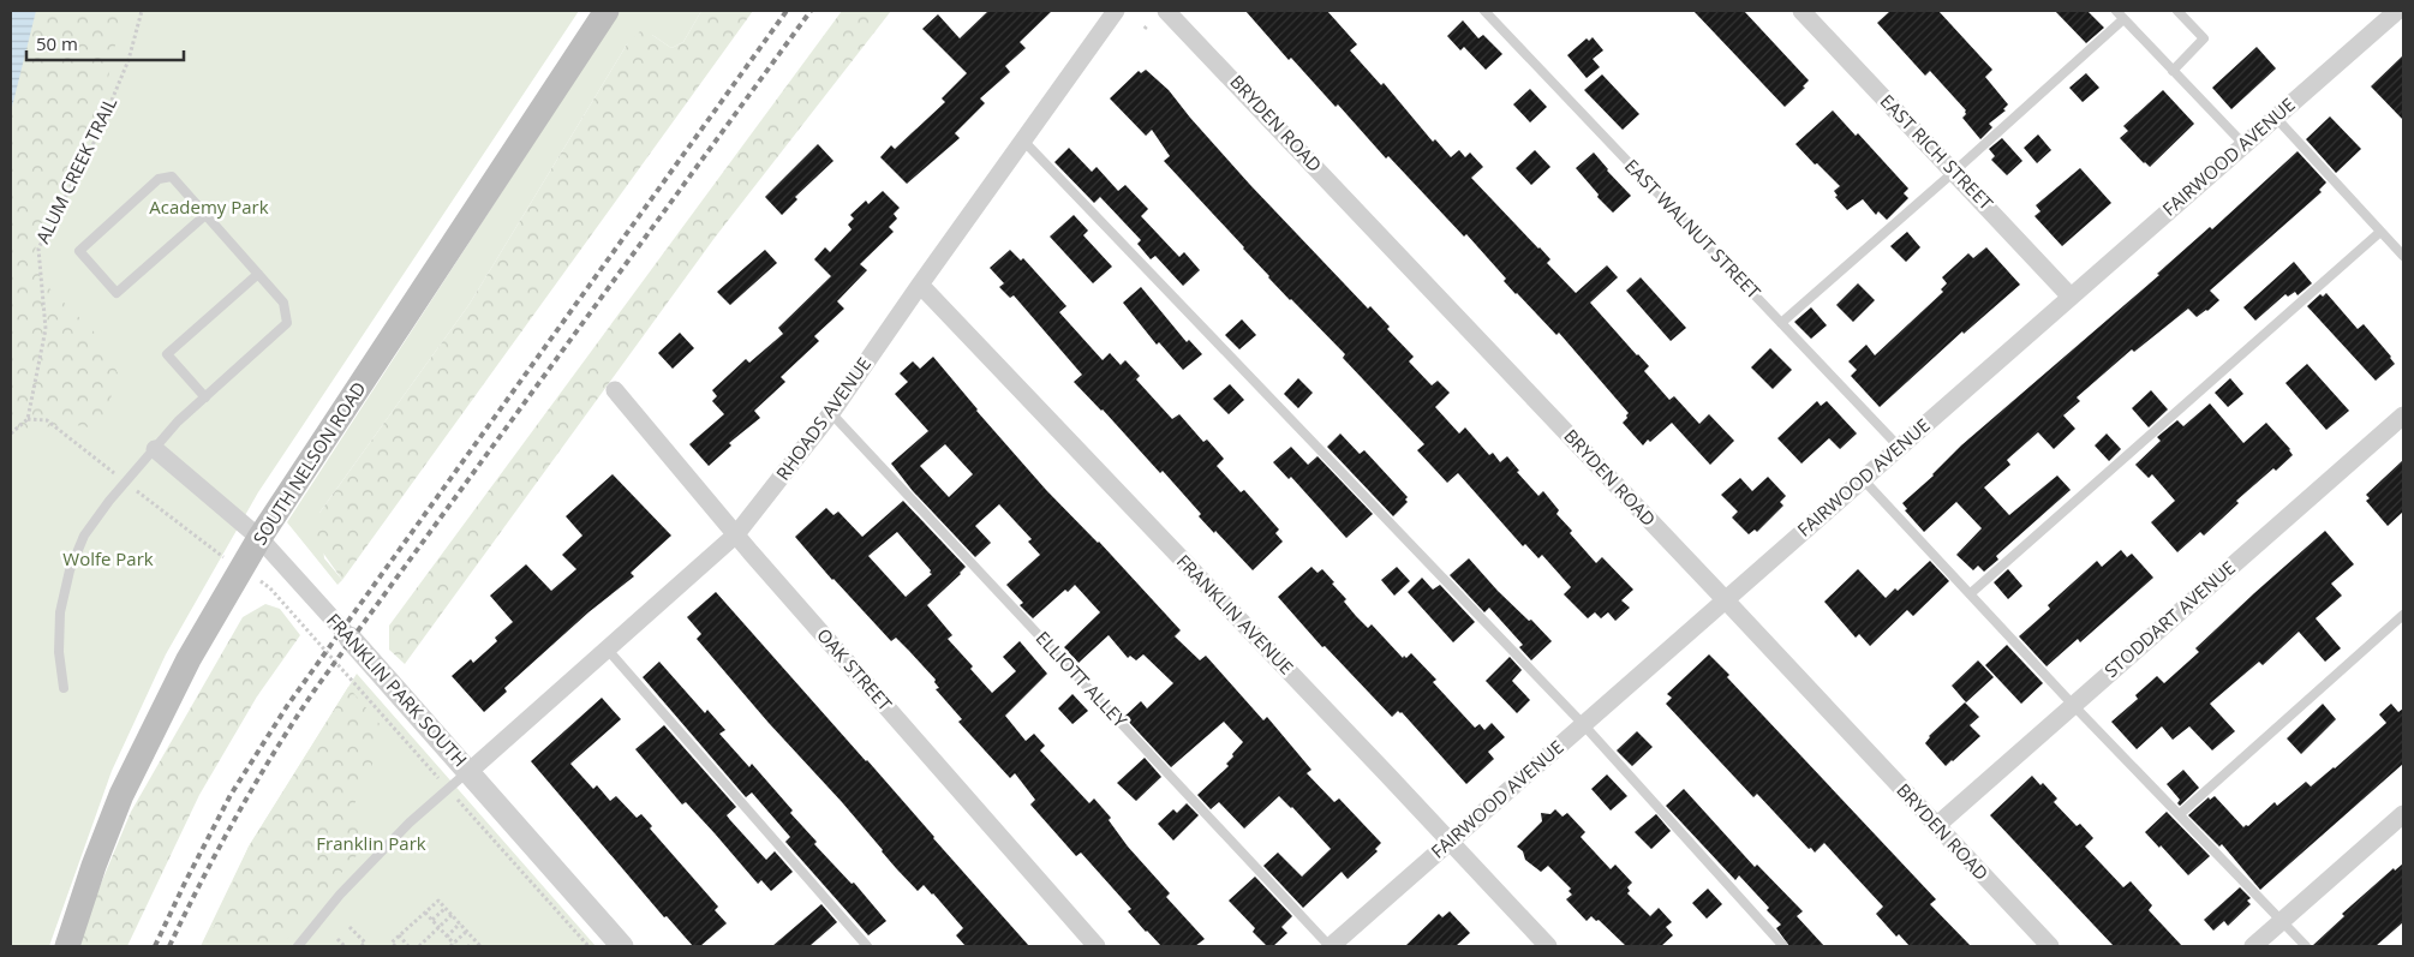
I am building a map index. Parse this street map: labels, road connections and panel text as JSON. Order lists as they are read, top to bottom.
{
  "streets": {
    "main road": ["SOUTH NELSON ROAD"],
    "street": [
      "BRYDEN ROAD",
      "EAST RICH STREET",
      "FAIRWOOD AVENUE",
      "RHOADS AVENUE",
      "FRANKLIN AVENUE",
      "STODDART AVENUE",
      "OAK STREET",
      "FRANKLIN PARK SOUTH"
    ],
    "lane": ["EAST WALNUT STREET", "ELLIOTT ALLEY"],
    "path": ["ALUM CREEK TRAIL"]
  },
  "crossings": [
    ["BRYDEN ROAD", "FAIRWOOD AVENUE"],
    ["BRYDEN ROAD", "STODDART AVENUE"],
    ["EAST RICH STREET", "FAIRWOOD AVENUE"],
    ["FAIRWOOD AVENUE", "EAST WALNUT STREET"],
    ["FAIRWOOD AVENUE", "FRANKLIN AVENUE"],
    ["FAIRWOOD AVENUE", "ELLIOTT ALLEY"],
    ["RHOADS AVENUE", "FRANKLIN AVENUE"],
    ["RHOADS AVENUE", "OAK STREET"],
    ["RHOADS AVENUE", "ELLIOTT ALLEY"],
    ["RHOADS AVENUE", "FRANKLIN PARK SOUTH"],
    ["SOUTH NELSON ROAD", "FRANKLIN PARK SOUTH"]
  ],
  "parks": ["Academy Park", "Wolfe Park", "Franklin Park"],
  "scale_bar": "50 m"
}
